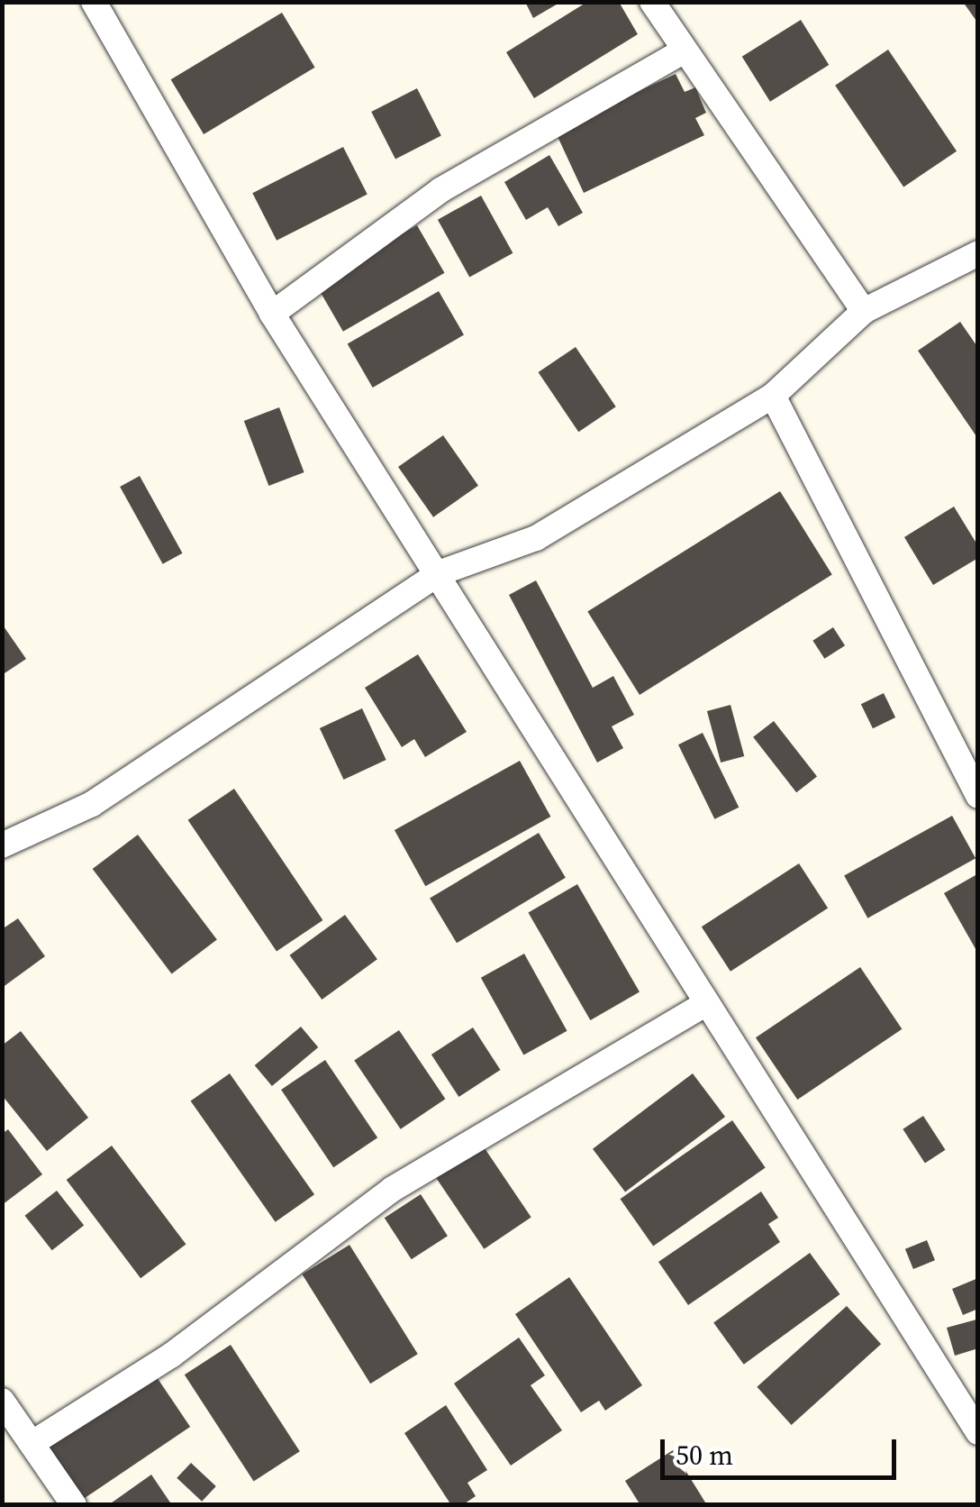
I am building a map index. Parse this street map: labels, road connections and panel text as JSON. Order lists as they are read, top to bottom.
{
  "scale_bar": "50 m"
}
